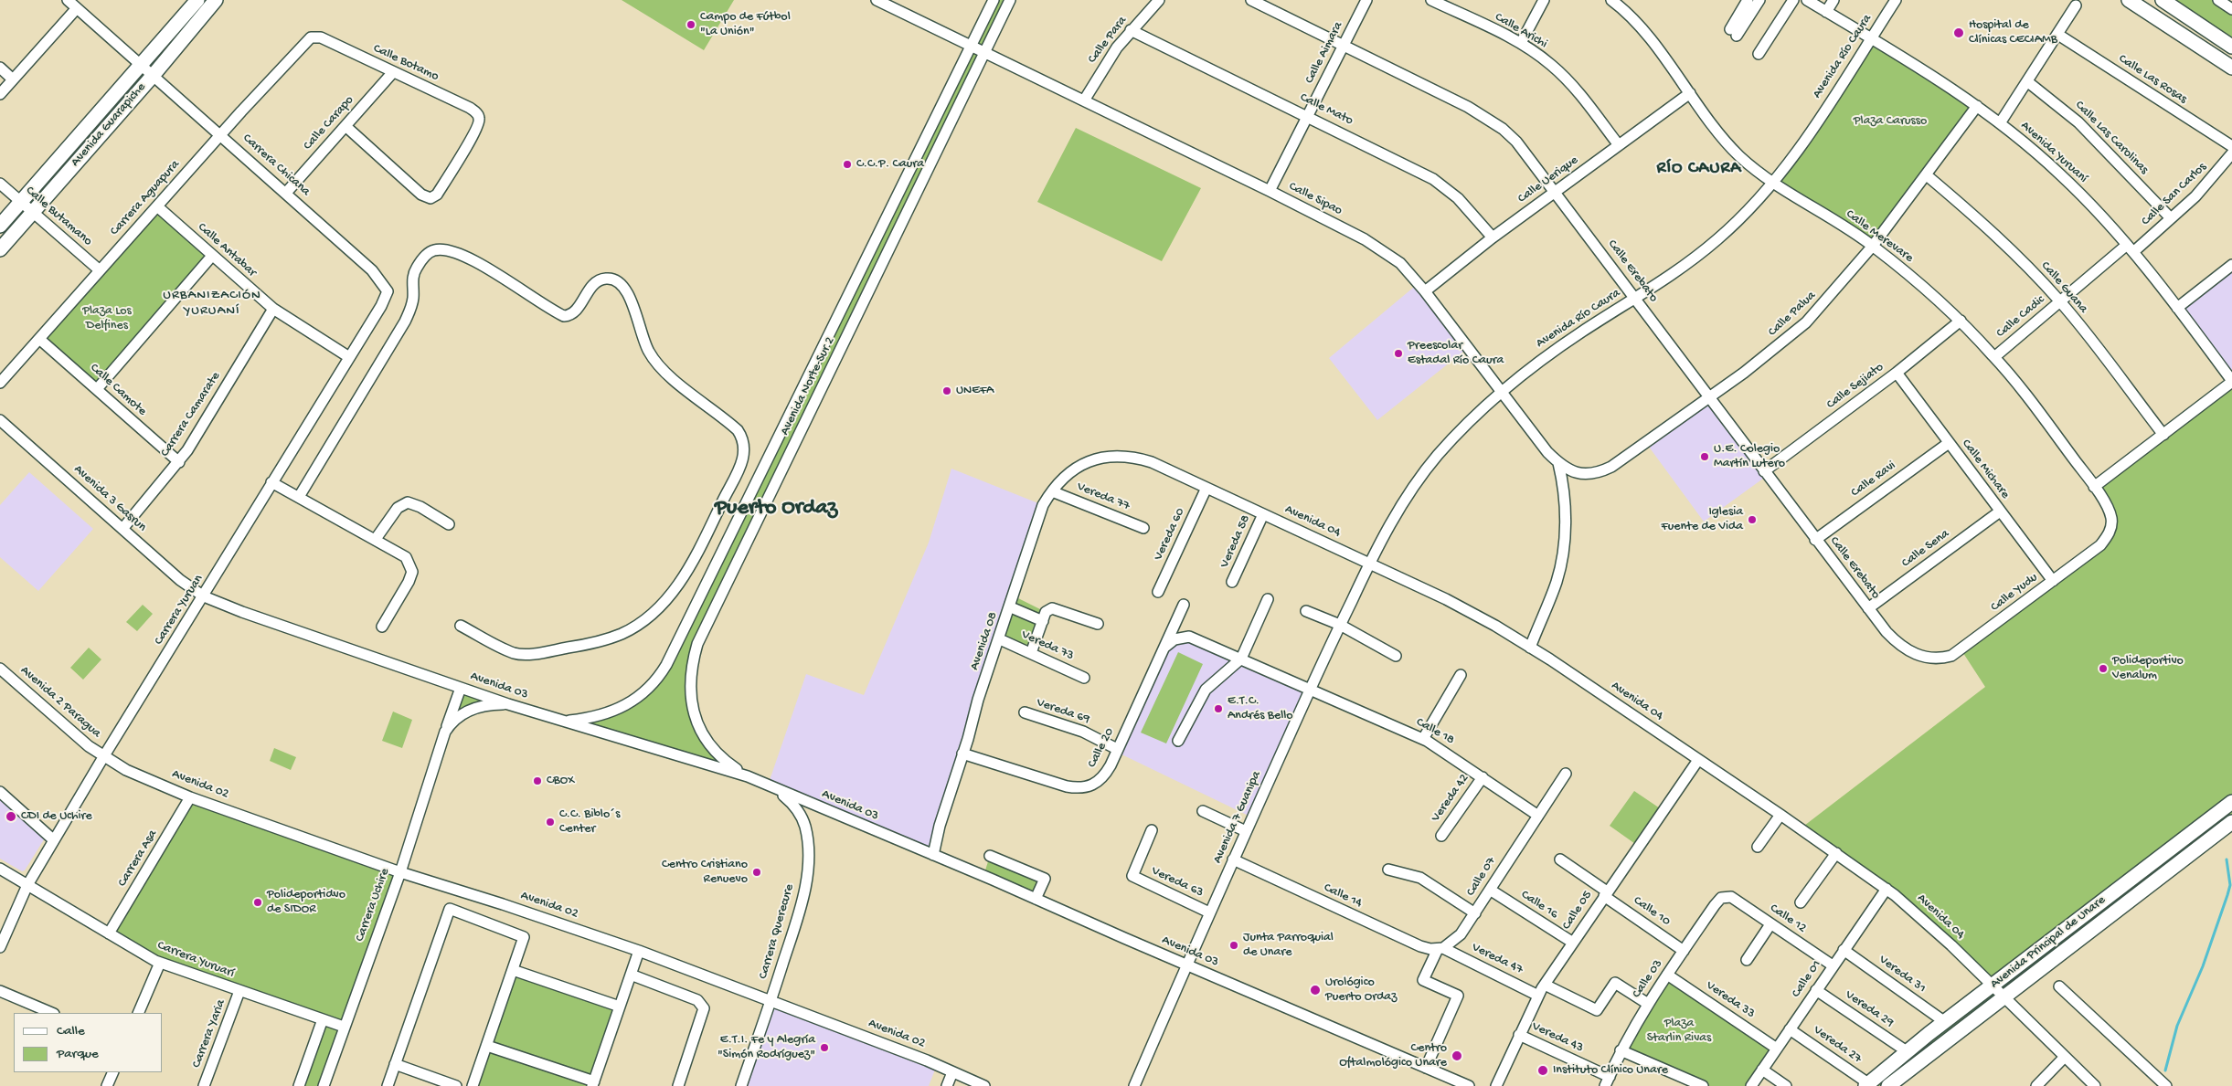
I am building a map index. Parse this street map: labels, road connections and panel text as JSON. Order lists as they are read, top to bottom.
{
  "streets": {
    "street": [
      "Calle Arichi",
      "Calle Para",
      "Calle Aimara",
      "Avenida Río Caura",
      "Calle Botamo",
      "Calle Las Rosas",
      "Calle Mato",
      "Calle Carapo",
      "Avenida Guarapiche",
      "Calle Las Carolinas",
      "Avenida Yuruaní",
      "Carrera Chicana",
      "Calle Uerique",
      "Calle San Carlos",
      "Carrera Aguapura",
      "Calle Sipao",
      "Calle Butamano",
      "Calle Merevare",
      "Calle Antabar",
      "Calle Erebato",
      "Calle Guana",
      "Calle Palua",
      "Calle Cadic",
      "Avenida Norte-Sur 2",
      "Calle Sejiato",
      "Calle Camote",
      "Carrera Camarate",
      "Calle Michare",
      "Calle Ravi",
      "Vereda 77",
      "Avenida 3 Gasrun",
      "Avenida 04",
      "Vereda 60",
      "Vereda 58",
      "Calle Sena",
      "Calle Yudu",
      "Carrera Yuruan",
      "Avenida 08",
      "Vereda 73",
      "Avenida 03",
      "Avenida 2 Paragua",
      "Vereda 69",
      "Calle 18",
      "Calle 20",
      "Avenida 02",
      "Vereda 42",
      "Avenida 7 Guanipa",
      "Carrera Asa",
      "Calle 07",
      "Vereda 63",
      "Calle 14",
      "Carrera Uchire",
      "Calle 16",
      "Calle 05",
      "Calle 10",
      "Calle 12",
      "Carrera Querecure",
      "Avenida Principal de Unare",
      "Vereda 47",
      "Carrera Yuruarí",
      "Vereda 31",
      "Calle 03",
      "Calle 01",
      "Vereda 33",
      "Vereda 29",
      "Carrera Yaria",
      "Vereda 43",
      "Vereda 27"
    ]
  },
  "crossings": [
    ["Calle Arichi", "Calle Uerique"],
    ["Calle Para", "Calle Mato"],
    ["Calle Para", "Calle Sipao"],
    ["Calle Aimara", "Calle Mato"],
    ["Calle Aimara", "Calle Sipao"],
    ["Calle Aimara", "Calle Erebato"],
    ["Avenida Río Caura", "Avenida Yuruaní"],
    ["Avenida Río Caura", "Calle Sipao"],
    ["Avenida Río Caura", "Calle Merevare"],
    ["Avenida Río Caura", "Calle Erebato"],
    ["Avenida Río Caura", "Avenida 04"],
    ["Avenida Río Caura", "Avenida 7 Guanipa"],
    ["Calle Botamo", "Calle Carapo"],
    ["Calle Botamo", "Carrera Aguapura"],
    ["Calle Mato", "Calle Uerique"],
    ["Calle Carapo", "Carrera Chicana"],
    ["Avenida Guarapiche", "Carrera Chicana"],
    ["Avenida Guarapiche", "Calle Butamano"],
    ["Calle Las Carolinas", "Calle San Carlos"],
    ["Avenida Yuruaní", "Calle San Carlos"],
    ["Avenida Yuruaní", "Calle Palua"],
    ["Avenida Yuruaní", "Calle Cadic"],
    ["Carrera Chicana", "Carrera Aguapura"],
    ["Carrera Chicana", "Carrera Yuruan"],
    ["Calle Uerique", "Calle Sipao"],
    ["Calle Uerique", "Calle Merevare"],
    ["Calle Uerique", "Calle Erebato"],
    ["Calle San Carlos", "Calle Cadic"],
    ["Carrera Aguapura", "Calle Butamano"],
    ["Carrera Aguapura", "Calle Antabar"],
    ["Carrera Aguapura", "Calle Camote"],
    ["Calle Sipao", "Calle Palua"],
    ["Calle Sipao", "Avenida Norte-Sur 2"],
    ["Calle Merevare", "Calle Palua"],
    ["Calle Merevare", "Calle Cadic"],
    ["Calle Merevare", "Calle Sejiato"],
    ["Calle Merevare", "Calle Yudu"],
    ["Calle Antabar", "Carrera Camarate"],
    ["Calle Antabar", "Carrera Yuruan"],
    ["Calle Erebato", "Calle Palua"],
    ["Calle Erebato", "Calle Sejiato"],
    ["Calle Erebato", "Calle Ravi"],
    ["Calle Erebato", "Calle Sena"],
    ["Calle Erebato", "Calle Yudu"],
    ["Calle Guana", "Calle Palua"],
    ["Calle Guana", "Calle Cadic"],
    ["Avenida Norte-Sur 2", "Avenida 03"],
    ["Calle Sejiato", "Calle Michare"],
    ["Calle Camote", "Carrera Camarate"],
    ["Carrera Camarate", "Avenida 3 Gasrun"],
    ["Calle Michare", "Calle Ravi"],
    ["Calle Michare", "Calle Sena"],
    ["Calle Michare", "Calle Yudu"],
    ["Vereda 77", "Avenida 08"],
    ["Avenida 3 Gasrun", "Carrera Yuruan"],
    ["Avenida 3 Gasrun", "Avenida 03"],
    ["Avenida 04", "Vereda 60"],
    ["Avenida 04", "Vereda 58"],
    ["Avenida 04", "Avenida 08"],
    ["Avenida 04", "Avenida 7 Guanipa"],
    ["Avenida 04", "Calle 05"],
    ["Avenida 04", "Avenida Principal de Unare"],
    ["Avenida 04", "Calle 01"],
    ["Carrera Yuruan", "Avenida 03"],
    ["Carrera Yuruan", "Avenida 2 Paragua"],
    ["Carrera Yuruan", "Avenida 02"],
    ["Carrera Yuruan", "Carrera Yuruarí"],
    ["Avenida 08", "Vereda 73"],
    ["Avenida 08", "Avenida 03"],
    ["Avenida 08", "Calle 20"],
    ["Avenida 03", "Avenida 7 Guanipa"],
    ["Avenida 03", "Carrera Uchire"],
    ["Avenida 03", "Carrera Querecure"],
    ["Avenida 2 Paragua", "Avenida 02"],
    ["Vereda 69", "Calle 20"],
    ["Calle 18", "Vereda 42"],
    ["Calle 18", "Avenida 7 Guanipa"],
    ["Calle 18", "Calle 07"],
    ["Avenida 02", "Carrera Asa"],
    ["Avenida 02", "Carrera Uchire"],
    ["Avenida 02", "Carrera Querecure"],
    ["Avenida 7 Guanipa", "Vereda 63"],
    ["Avenida 7 Guanipa", "Calle 14"],
    ["Carrera Asa", "Carrera Yuruarí"],
    ["Calle 07", "Calle 14"],
    ["Calle 07", "Calle 16"],
    ["Calle 07", "Vereda 47"],
    ["Calle 14", "Vereda 47"],
    ["Carrera Uchire", "Carrera Yuruarí"],
    ["Calle 16", "Calle 05"],
    ["Calle 05", "Calle 10"],
    ["Calle 05", "Vereda 47"],
    ["Calle 05", "Vereda 43"],
    ["Calle 10", "Calle 03"],
    ["Calle 12", "Calle 03"],
    ["Calle 12", "Calle 01"],
    ["Avenida Principal de Unare", "Vereda 31"],
    ["Avenida Principal de Unare", "Vereda 29"],
    ["Avenida Principal de Unare", "Vereda 27"],
    ["Carrera Yuruarí", "Carrera Yaria"],
    ["Vereda 31", "Calle 01"],
    ["Calle 03", "Vereda 33"],
    ["Calle 03", "Vereda 43"],
    ["Calle 01", "Vereda 33"],
    ["Calle 01", "Vereda 29"],
    ["Calle 01", "Vereda 27"]
  ],
  "districts": ["RÍO CAURA", "URBANIZACIÓN YURUANÍ", "Puerto Ordaz"],
  "parks": ["Plaza Carusso", "Plaza Los Delfines", "Plaza Starlin Rivas"],
  "places": [
    "Campo de Fútbol \"La Unión\"",
    "Hospital de Clínicas CECIAMB",
    "C.C.P. Caura",
    "Preescolar Estadal Río Caura",
    "UNEFA",
    "U.E. Colegio Martín Lutero",
    "Iglesia Fuente de Vida",
    "Polideportivo Venalum",
    "E.T.C. Andrés Bello",
    "CBOX",
    "CDI de Uchire",
    "C.C. Biblo´s Center",
    "Centro Cristiano Renuevo",
    "Polideportidvo de SIDOR",
    "Junta Parroquial de Unare",
    "Urológico Puerto Ordaz",
    "E.T.I. Fe y Alegría \"Simón Rodríguez\"",
    "Centro Oftalmológico Unare",
    "Instituto Clínico Unare"
  ],
  "legend": ["Calle", "Parque"]
}
